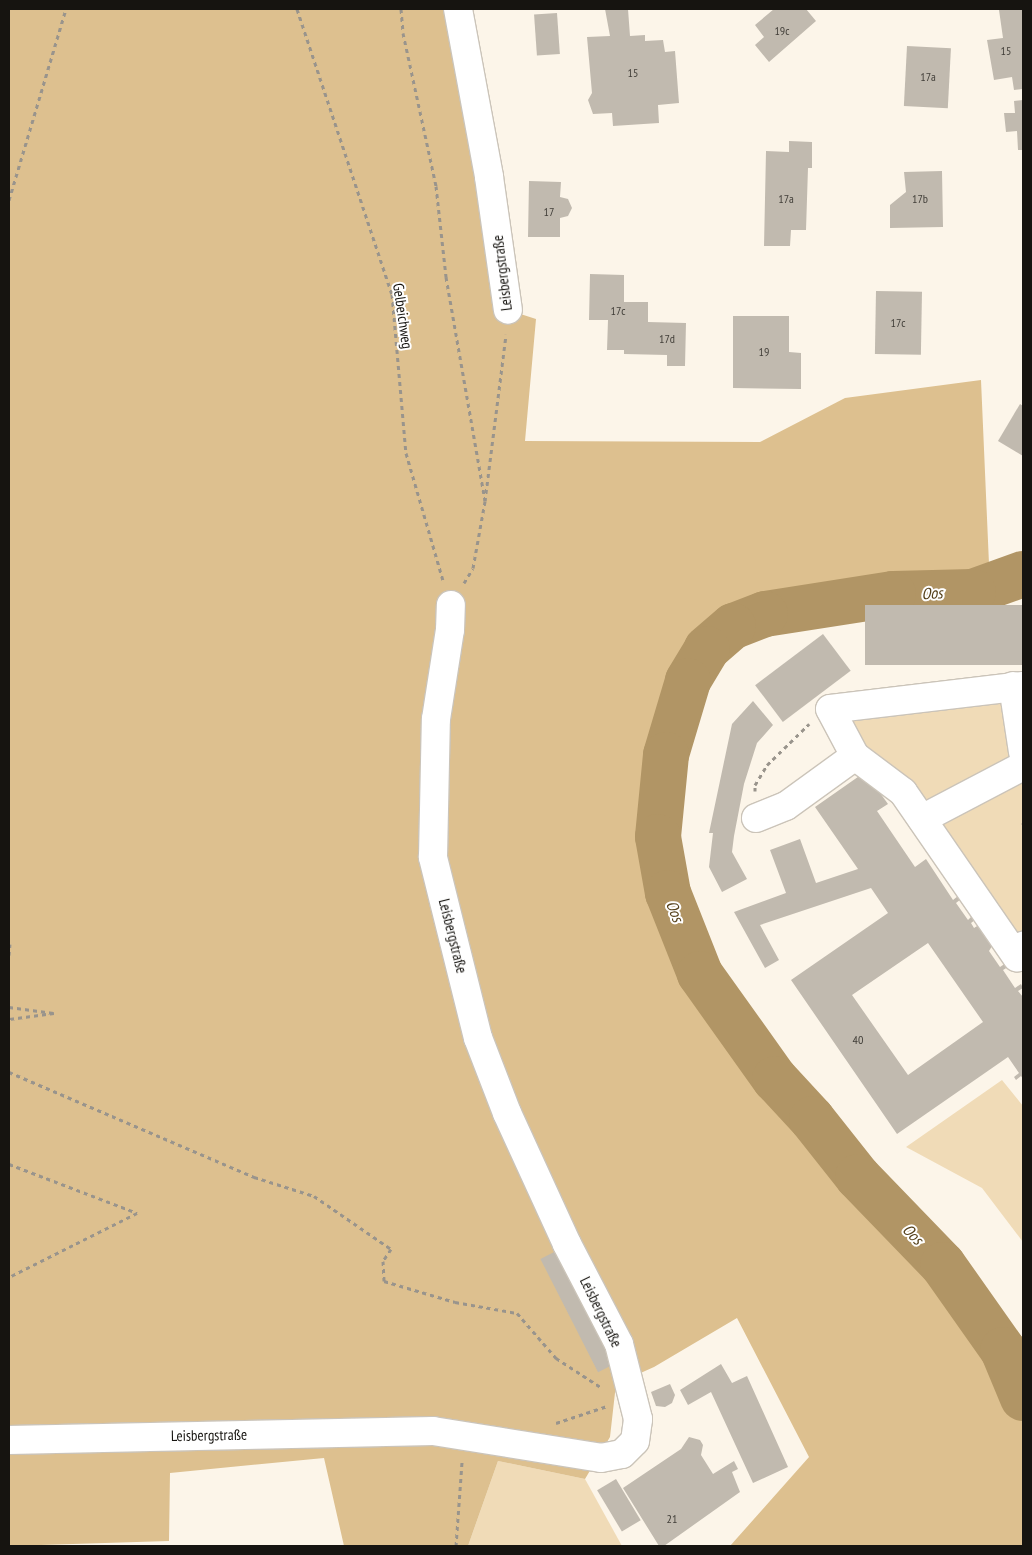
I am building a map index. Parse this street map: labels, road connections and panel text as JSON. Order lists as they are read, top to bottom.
{
  "streets": {
    "street": ["Leisbergstraße"],
    "path": ["Gelbeichweg"]
  },
  "crossings": [
    ["Leisbergstraße", "Gelbeichweg"]
  ],
  "water": ["Oos"],
  "house_numbers": [
    "19c",
    "15",
    "15",
    "17a",
    "17a",
    "17b",
    "17",
    "17c",
    "17c",
    "17d",
    "19",
    "40",
    "21"
  ]
}
